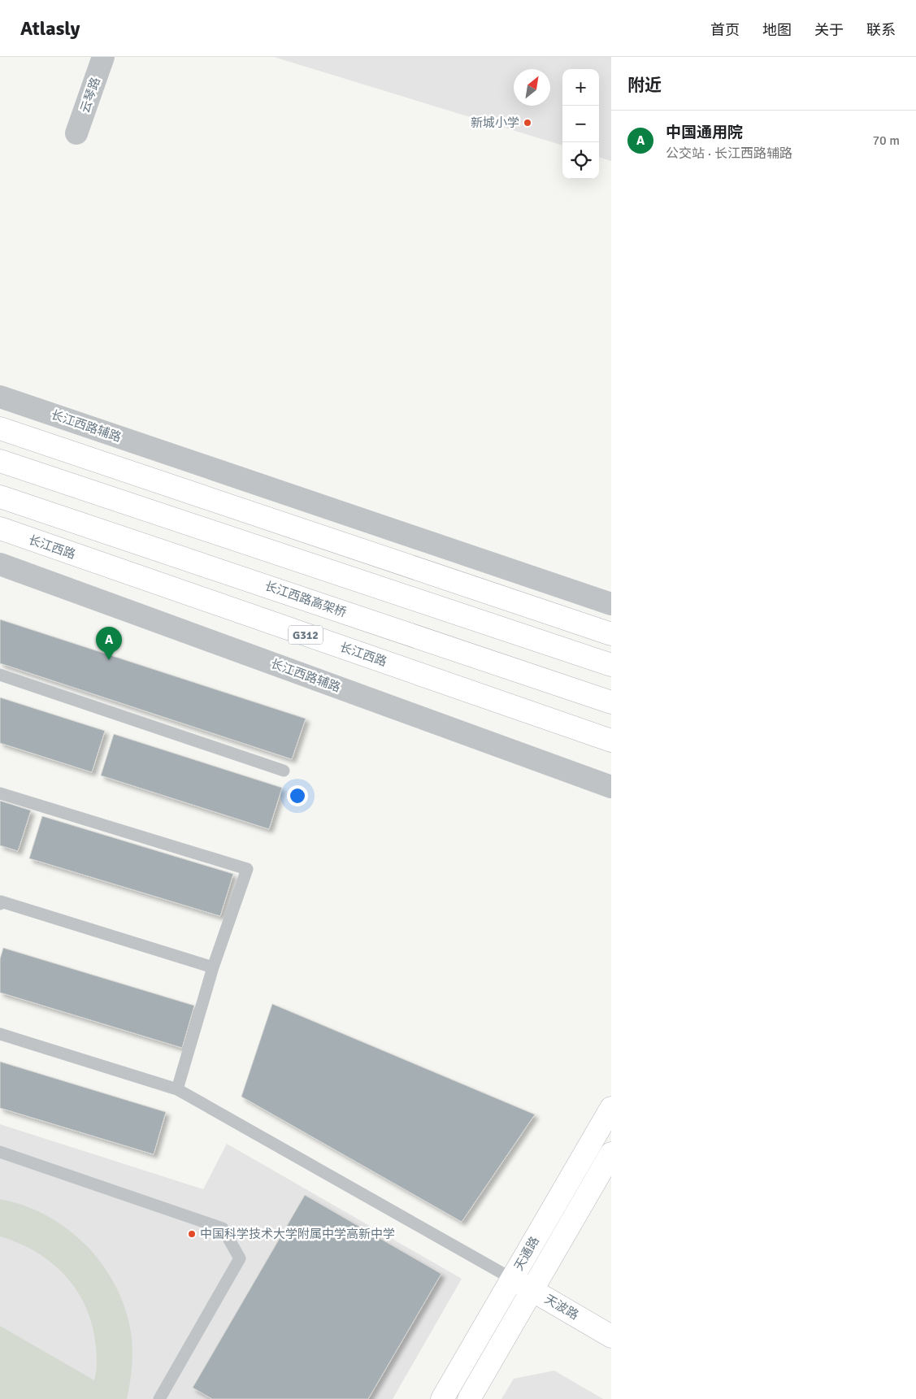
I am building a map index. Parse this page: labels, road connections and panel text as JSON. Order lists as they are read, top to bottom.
{
  "streets": {
    "main road": [
      "长江西路",
      "长江西路高架桥",
      "G312",
      "天通路",
      "天波路"
    ],
    "street": ["云琴路", "长江西路辅路"]
  },
  "crossings": [
    ["天通路", "天波路"]
  ],
  "places": ["新城小学", "中国科学技术大学附属中学高新中学"],
  "north": "top right",
  "page": {
    "header": "Atlasly",
    "nav": [
      "首页",
      "地图",
      "关于",
      "联系"
    ],
    "heading": "附近",
    "map_buttons": ["+", "−"],
    "list": [
      {
        "mark": "A",
        "name": "中国通用院",
        "note": "公交站 · 长江西路辅路",
        "value": "70 m"
      }
    ],
    "pins": "A"
  }
}
